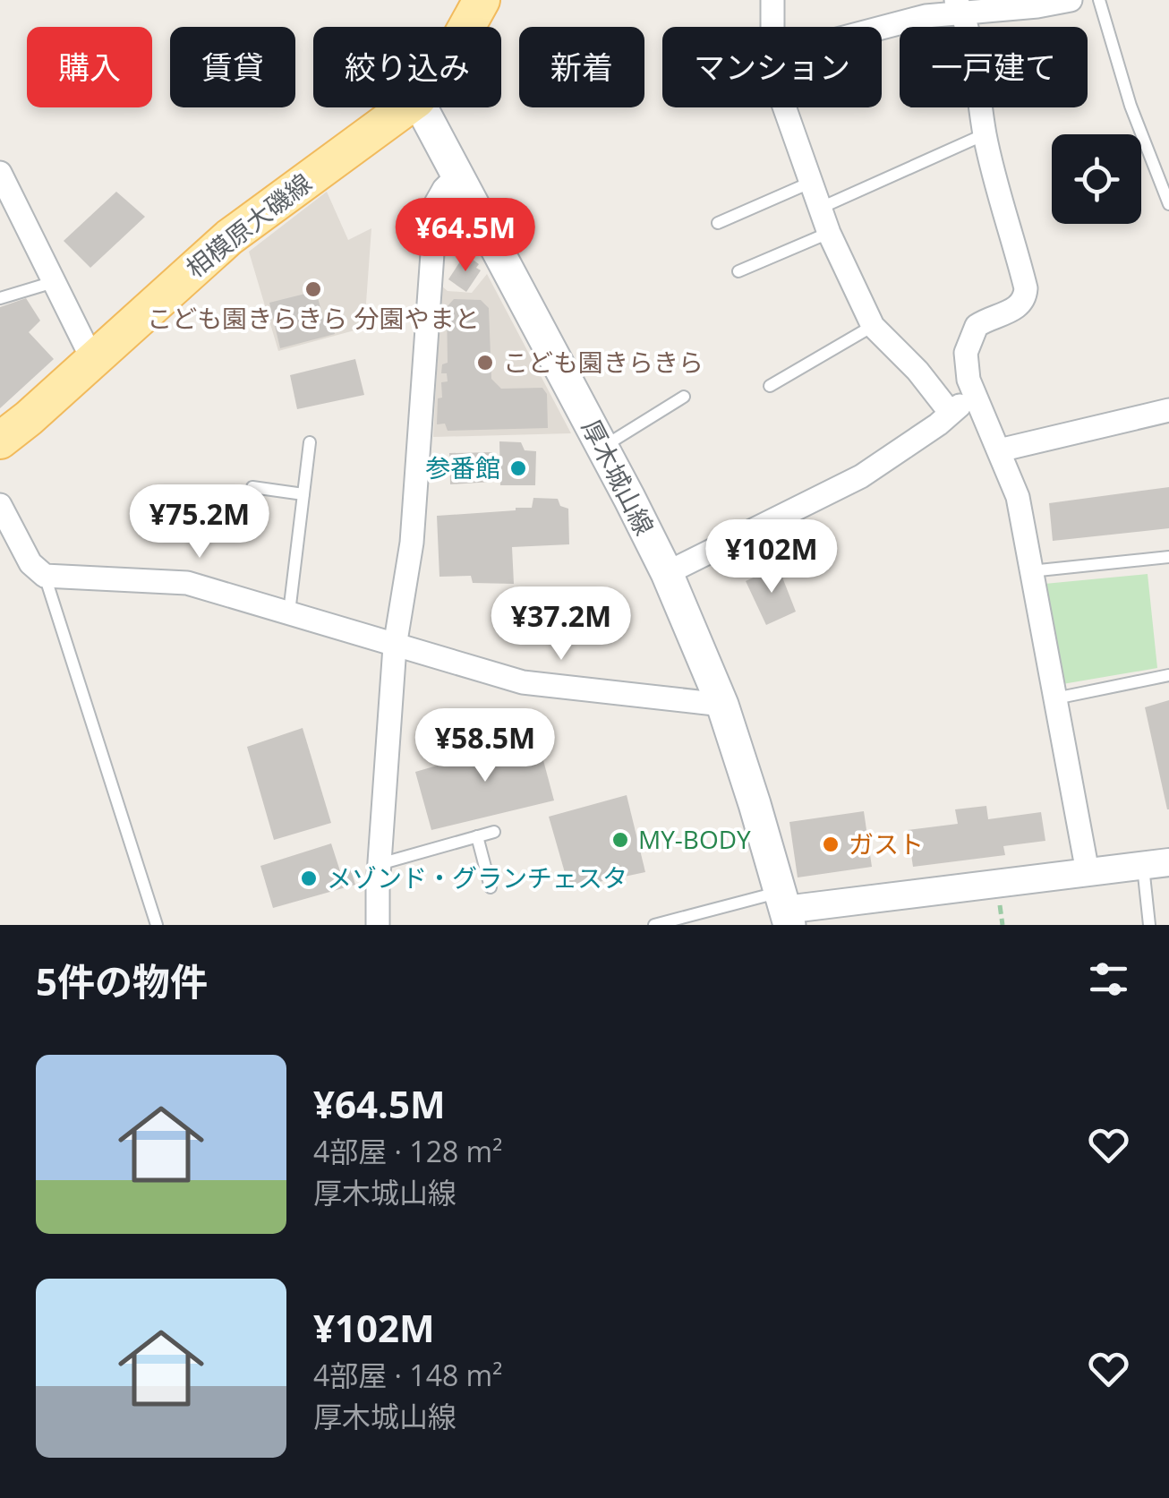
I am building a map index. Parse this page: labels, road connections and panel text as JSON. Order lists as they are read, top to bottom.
{
  "streets": {
    "main road": ["相模原大磯線", "厚木城山線"]
  },
  "places": [
    "こども園きらきら 分園やまと",
    "こども園きらきら",
    "参番館",
    "MY-BODY",
    "ガスト",
    "メゾンド・グランチェスタ"
  ],
  "page": {
    "chip": [
      "購入",
      "賃貸",
      "絞り込み",
      "新着",
      "マンション",
      "一戸建て"
    ],
    "price": [
      "¥64.5M",
      "¥75.2M",
      "¥102M",
      "¥37.2M",
      "¥58.5M"
    ],
    "heading": "5件の物件",
    "list": [
      {
        "name": "¥64.5M",
        "note": "4部屋 · 128 m² · 厚木城山線"
      },
      {
        "name": "¥102M",
        "note": "4部屋 · 148 m² · 厚木城山線"
      }
    ]
  }
}
